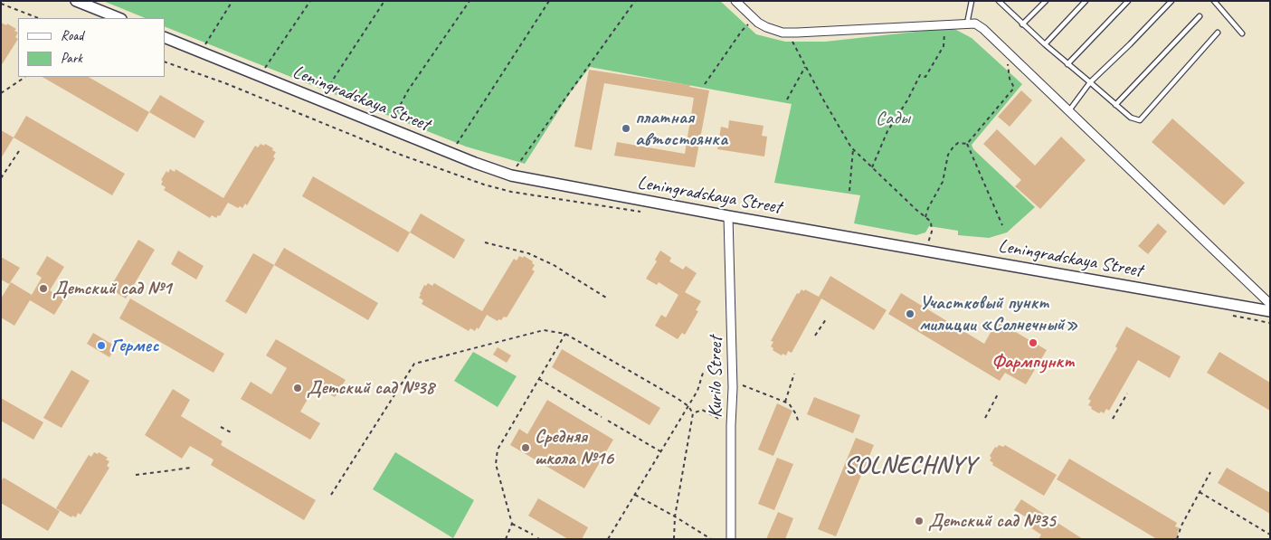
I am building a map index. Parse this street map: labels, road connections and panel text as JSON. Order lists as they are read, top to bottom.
{
  "streets": {
    "street": ["Leningradskaya Street", "Kurilo Street"]
  },
  "crossings": [
    ["Leningradskaya Street", "Kurilo Street"]
  ],
  "districts": ["SOLNECHNYY"],
  "parks": ["Сады"],
  "places": [
    "платная автостоянка",
    "Детский сад №1",
    "Участковый пункт милиции «Солнечный»",
    "Фармпункт",
    "Гермес",
    "Детский сад №38",
    "Средняя школа №16",
    "Детский сад №35"
  ],
  "legend": ["Road", "Park"]
}
